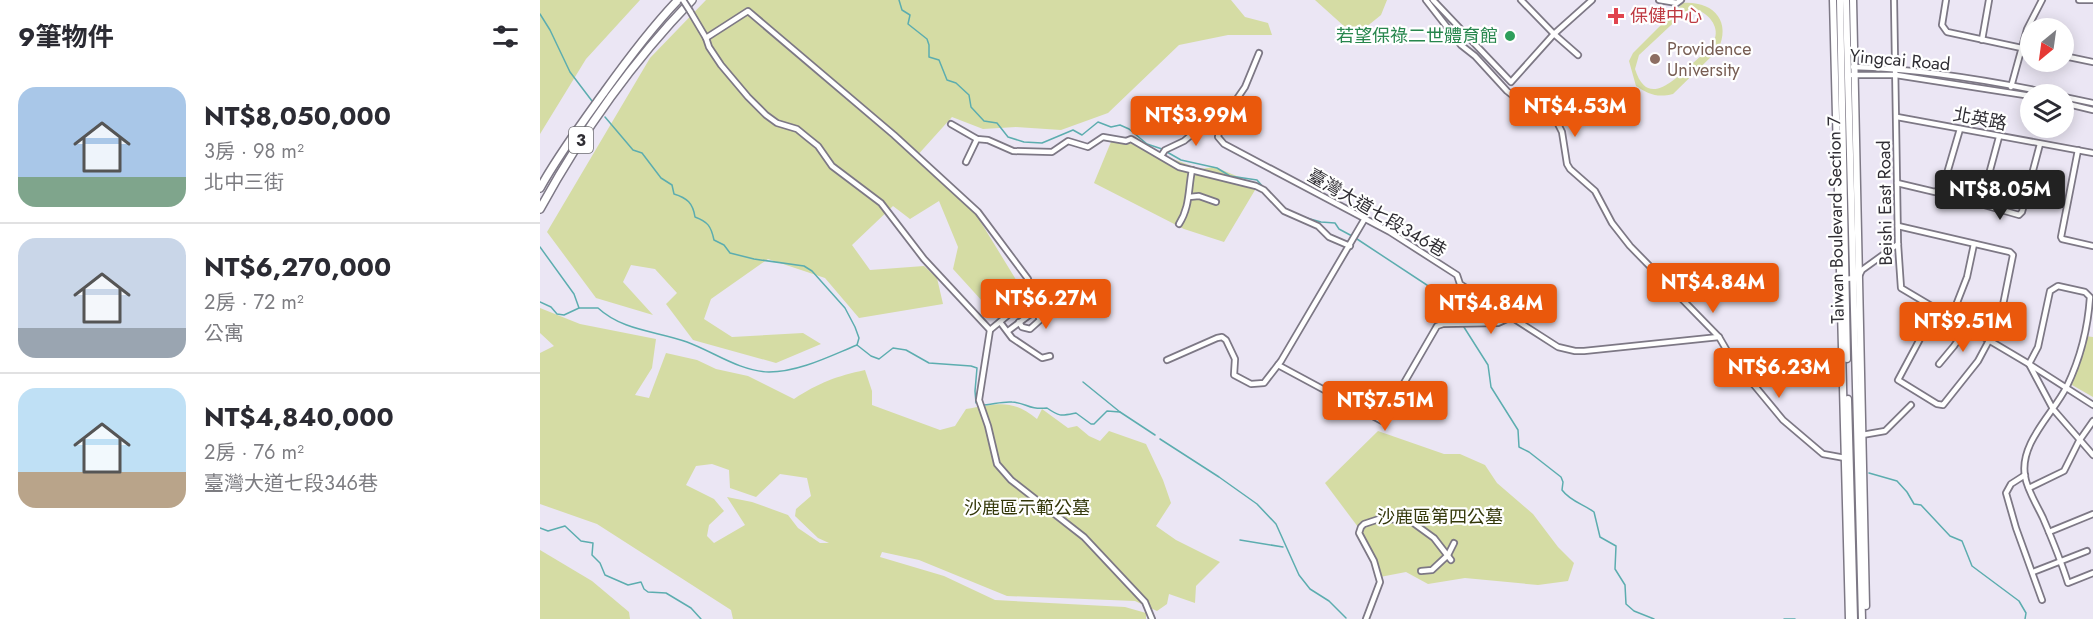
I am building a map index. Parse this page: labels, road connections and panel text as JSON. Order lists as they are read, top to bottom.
{
  "streets": {
    "highway": ["3"],
    "main road": ["Taiwan Boulevard Section 7"],
    "street": [
      "Yingcai Road",
      "北英路",
      "Beishi East Road",
      "臺灣大道七段346巷"
    ]
  },
  "crossings": [
    ["Yingcai Road", "Beishi East Road"],
    ["Yingcai Road", "Taiwan Boulevard Section 7"],
    ["北英路", "Beishi East Road"]
  ],
  "parks": ["沙鹿區示範公墓", "沙鹿區第四公墓"],
  "places": {
    "health": ["保健中心"],
    "other": ["若望保祿二世體育館", "Providence University"]
  },
  "north": "bottom left",
  "page": {
    "heading": "9筆物件",
    "list": [
      {
        "name": "NT$8,050,000",
        "note": "3房 · 98 m² · 北中三街"
      },
      {
        "name": "NT$6,270,000",
        "note": "2房 · 72 m² · 公寓"
      },
      {
        "name": "NT$4,840,000",
        "note": "2房 · 76 m² · 臺灣大道七段346巷"
      }
    ],
    "price": [
      "NT$4.53M",
      "NT$3.99M",
      "NT$8.05M",
      "NT$4.84M",
      "NT$6.27M",
      "NT$4.84M",
      "NT$9.51M",
      "NT$6.23M",
      "NT$7.51M"
    ]
  }
}
